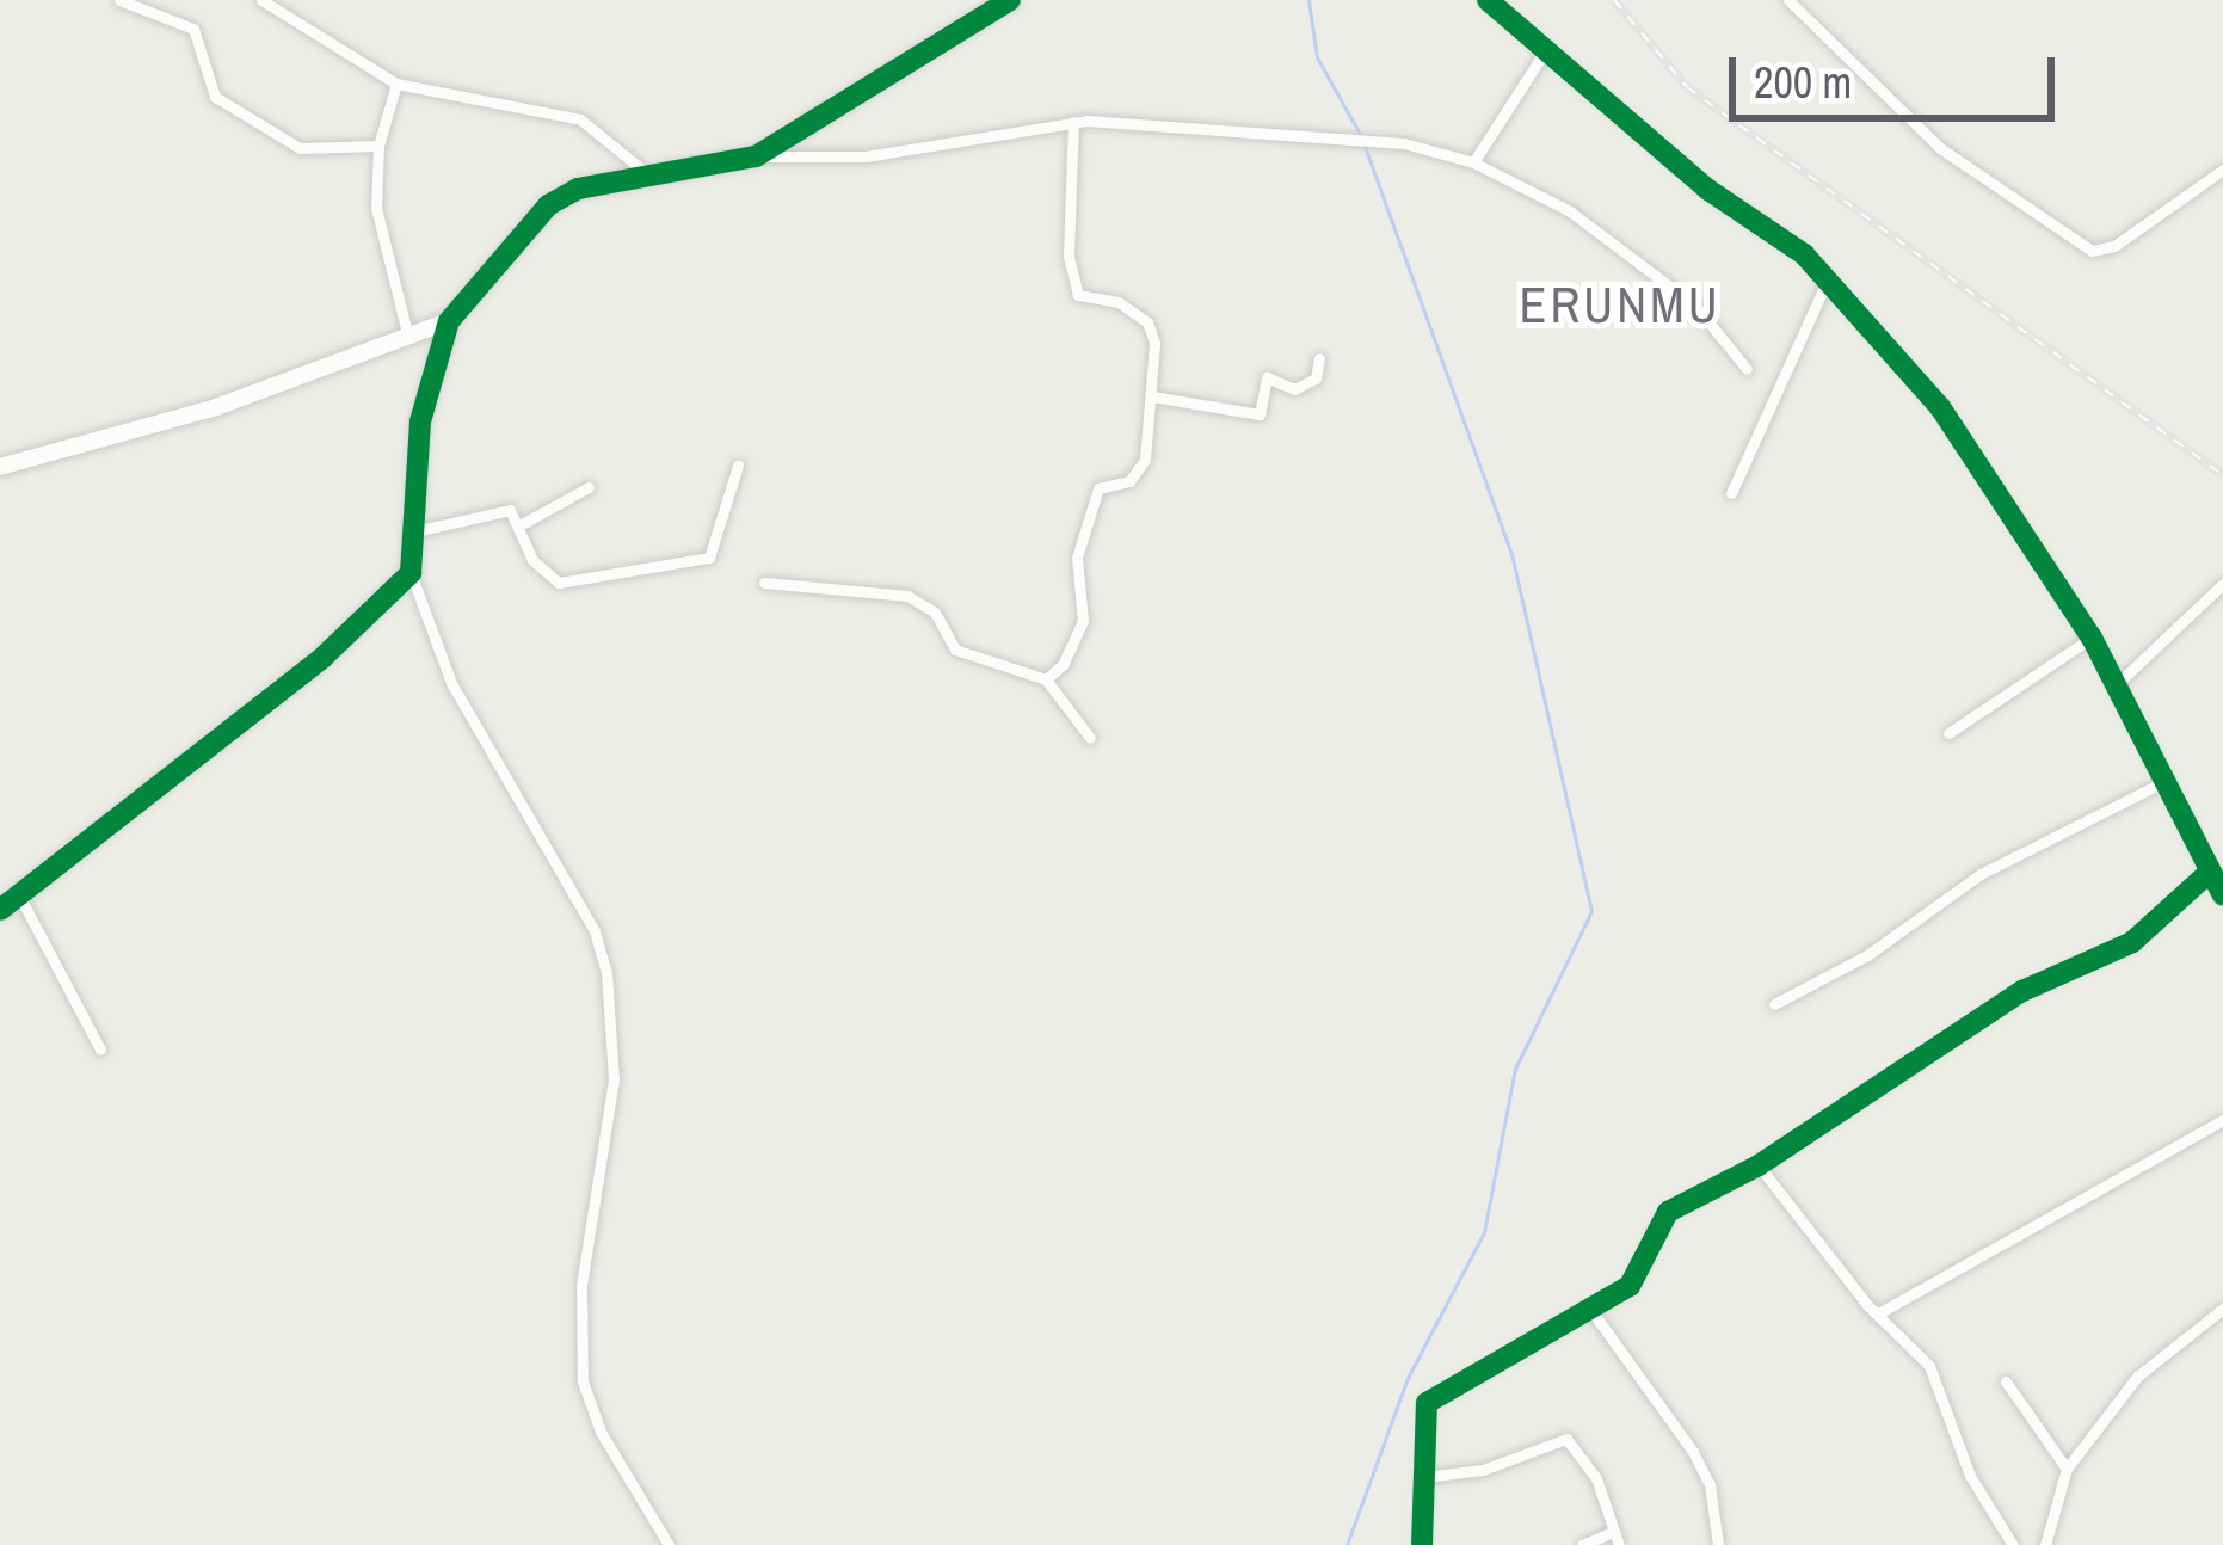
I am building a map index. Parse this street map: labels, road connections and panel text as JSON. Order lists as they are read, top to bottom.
{
  "districts": ["ERUNMU"],
  "scale_bar": "200 m"
}
